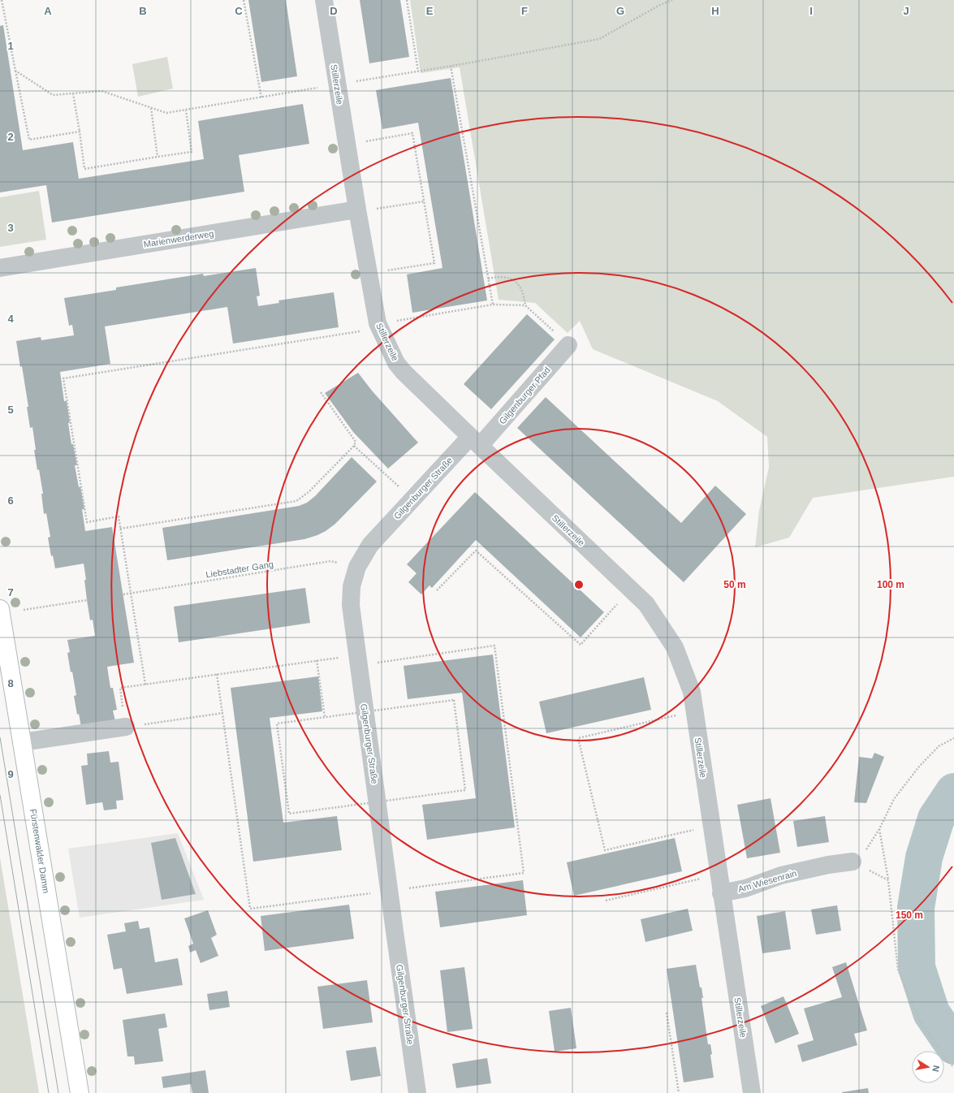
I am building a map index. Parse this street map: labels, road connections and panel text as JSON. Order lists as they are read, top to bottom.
{
  "streets": {
    "main road": ["Fürstenwalder Damm"],
    "street": [
      "Stillerzeile",
      "Marienwerderweg",
      "Gilgenburger Pfad",
      "Gilgenburger Straße",
      "Am Wiesenrain"
    ],
    "path": ["Liebstadter Gang"]
  },
  "crossings": [
    ["Stillerzeile", "Marienwerderweg"],
    ["Stillerzeile", "Gilgenburger Pfad"],
    ["Stillerzeile", "Gilgenburger Straße"],
    ["Stillerzeile", "Am Wiesenrain"],
    ["Gilgenburger Pfad", "Gilgenburger Straße"],
    ["Gilgenburger Straße", "Liebstadter Gang"]
  ],
  "north": "right",
  "grid": {
    "columns": [
      "A",
      "B",
      "C",
      "D",
      "E",
      "F",
      "G",
      "H",
      "I",
      "J"
    ],
    "rows": [
      "1",
      "2",
      "3",
      "4",
      "5",
      "6",
      "7",
      "8",
      "9"
    ]
  },
  "rings": ["50 m", "100 m", "150 m"]
}
